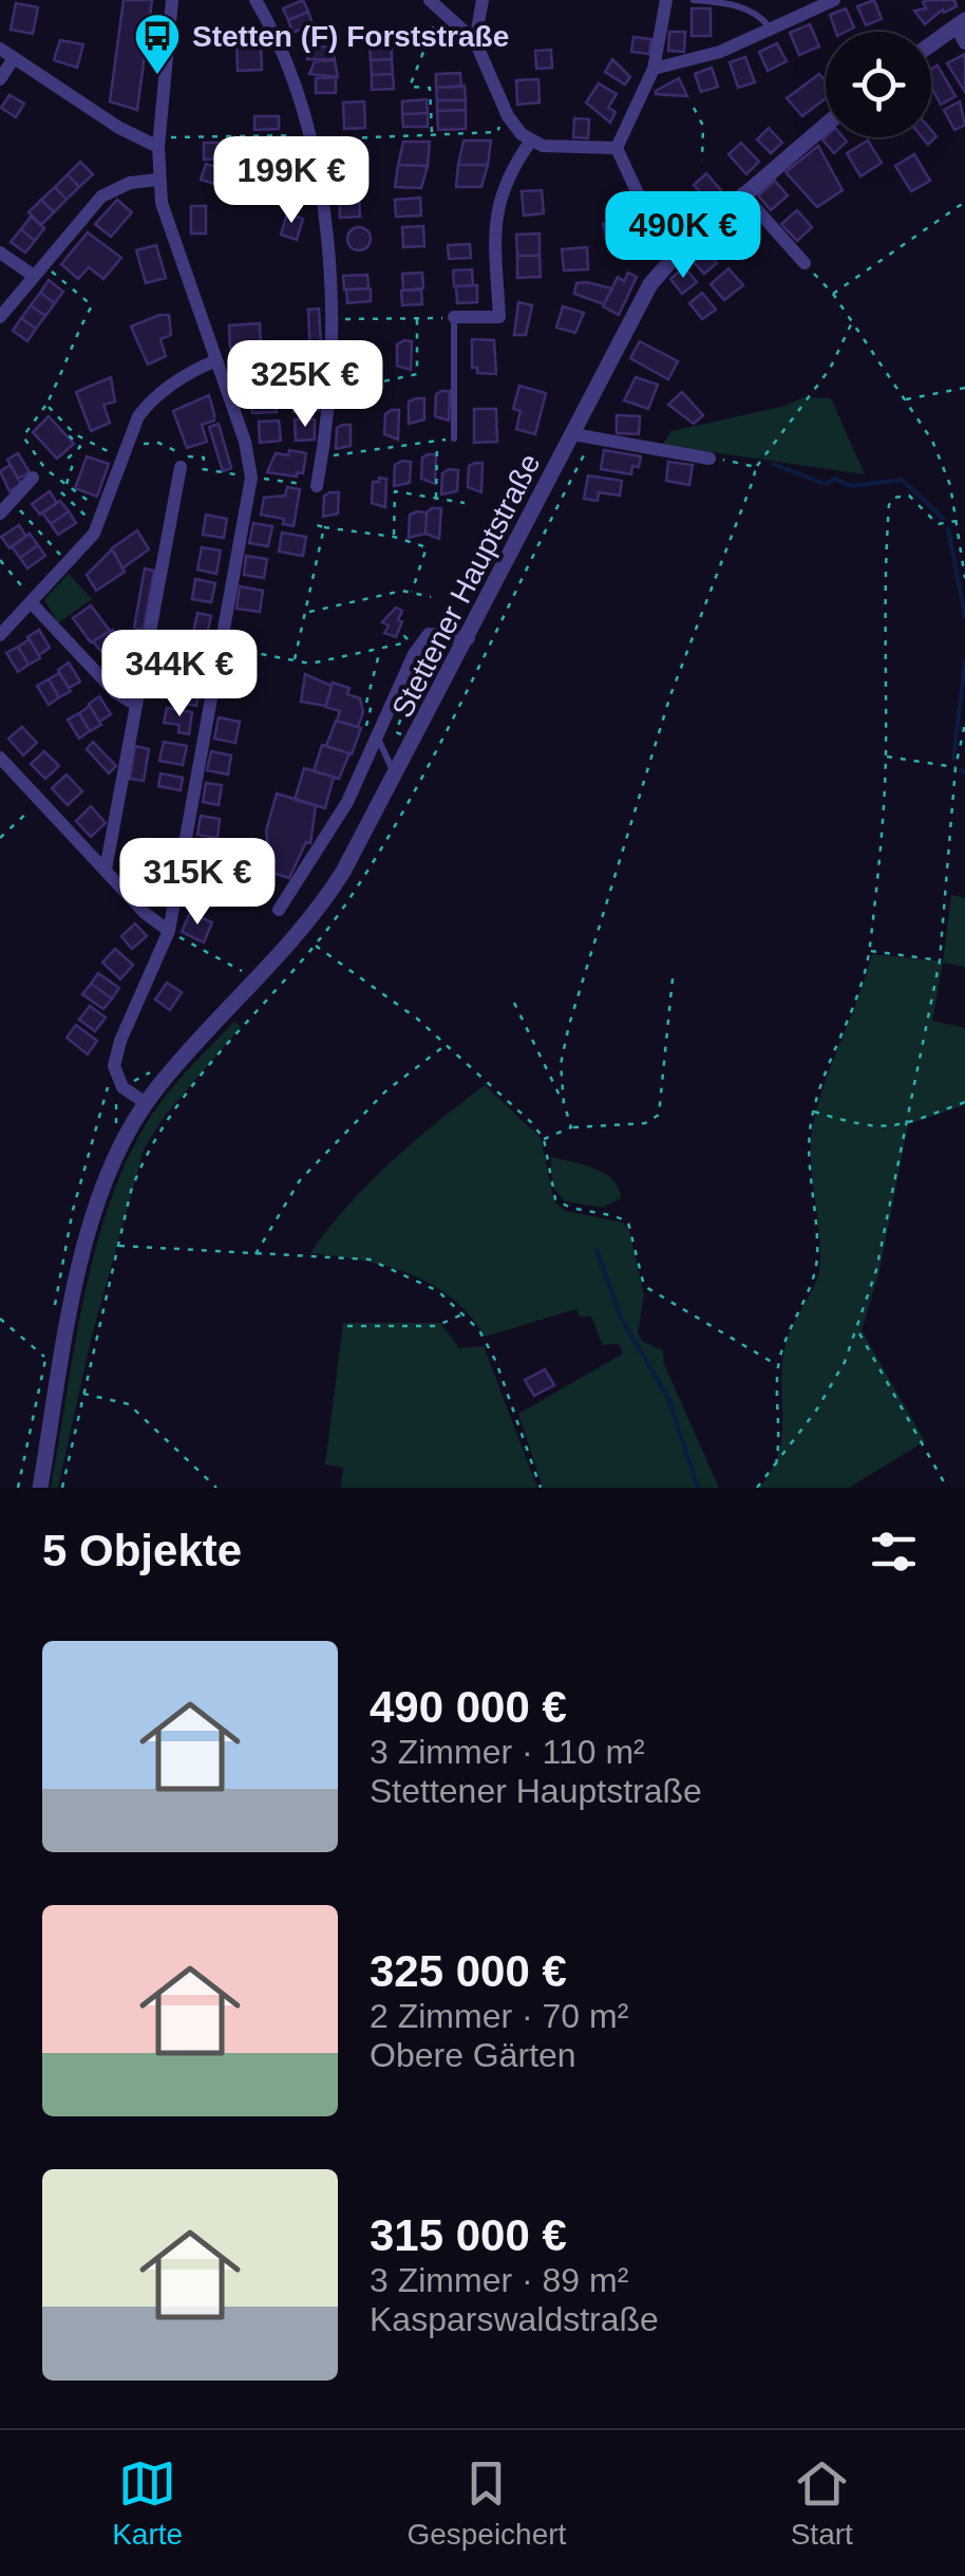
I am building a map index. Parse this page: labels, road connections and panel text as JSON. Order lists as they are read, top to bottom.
{
  "streets": {
    "street": ["Stettener Hauptstraße"]
  },
  "places": {
    "bus stop": ["Stetten (F) Forststraße"]
  },
  "page": {
    "price": [
      "199K €",
      "490K €",
      "325K €",
      "344K €",
      "315K €"
    ],
    "heading": "5 Objekte",
    "list": [
      {
        "name": "490 000 €",
        "note": "3 Zimmer · 110 m² · Stettener Hauptstraße"
      },
      {
        "name": "325 000 €",
        "note": "2 Zimmer · 70 m² · Obere Gärten"
      },
      {
        "name": "315 000 €",
        "note": "3 Zimmer · 89 m² · Kasparswaldstraße"
      }
    ],
    "tabs": ["Karte", "Gespeichert", "Start"]
  }
}
